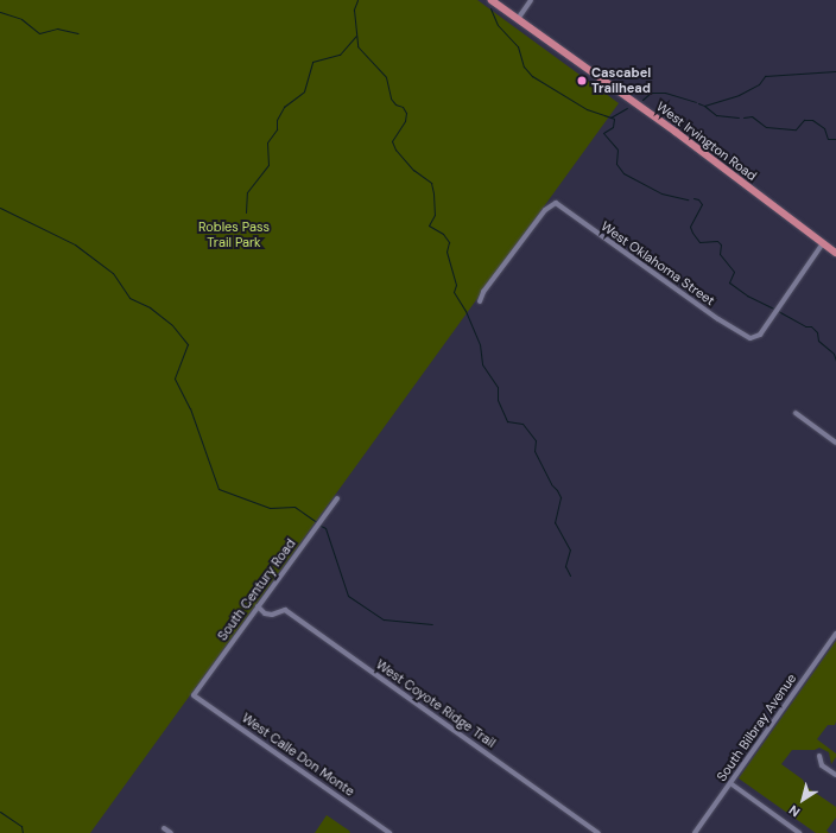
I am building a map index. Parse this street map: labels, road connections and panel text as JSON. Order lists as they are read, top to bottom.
{
  "streets": {
    "main road": ["West Irvington Road"],
    "street": [
      "West Oklahoma Street",
      "South Century Road",
      "West Coyote Ridge Trail",
      "South Bilbray Avenue",
      "West Calle Don Monte"
    ]
  },
  "crossings": [
    ["West Irvington Road", "West Oklahoma Street"],
    ["South Century Road", "West Coyote Ridge Trail"],
    ["South Century Road", "West Calle Don Monte"]
  ],
  "parks": ["Robles Pass Trail Park"],
  "places": ["Cascabel Trailhead"],
  "north": "bottom left"
}
